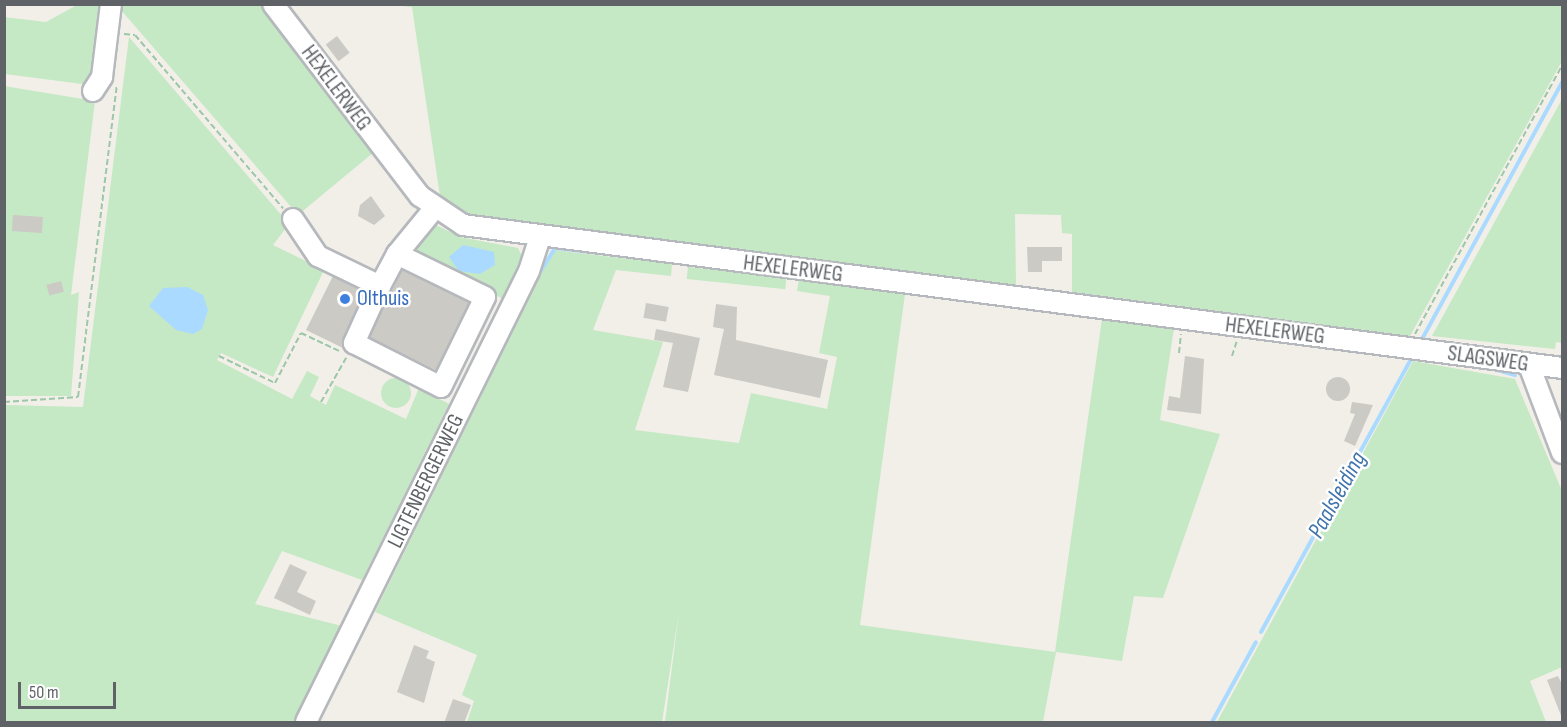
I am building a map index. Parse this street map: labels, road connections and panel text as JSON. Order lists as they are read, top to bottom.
{
  "streets": {
    "street": ["HEXELERWEG", "SLAGSWEG", "LIGTENBERGERWEG"]
  },
  "crossings": [
    ["HEXELERWEG", "SLAGSWEG"],
    ["HEXELERWEG", "LIGTENBERGERWEG"]
  ],
  "water": ["Paalsleiding"],
  "places": ["Olthuis"],
  "scale_bar": "50 m"
}
